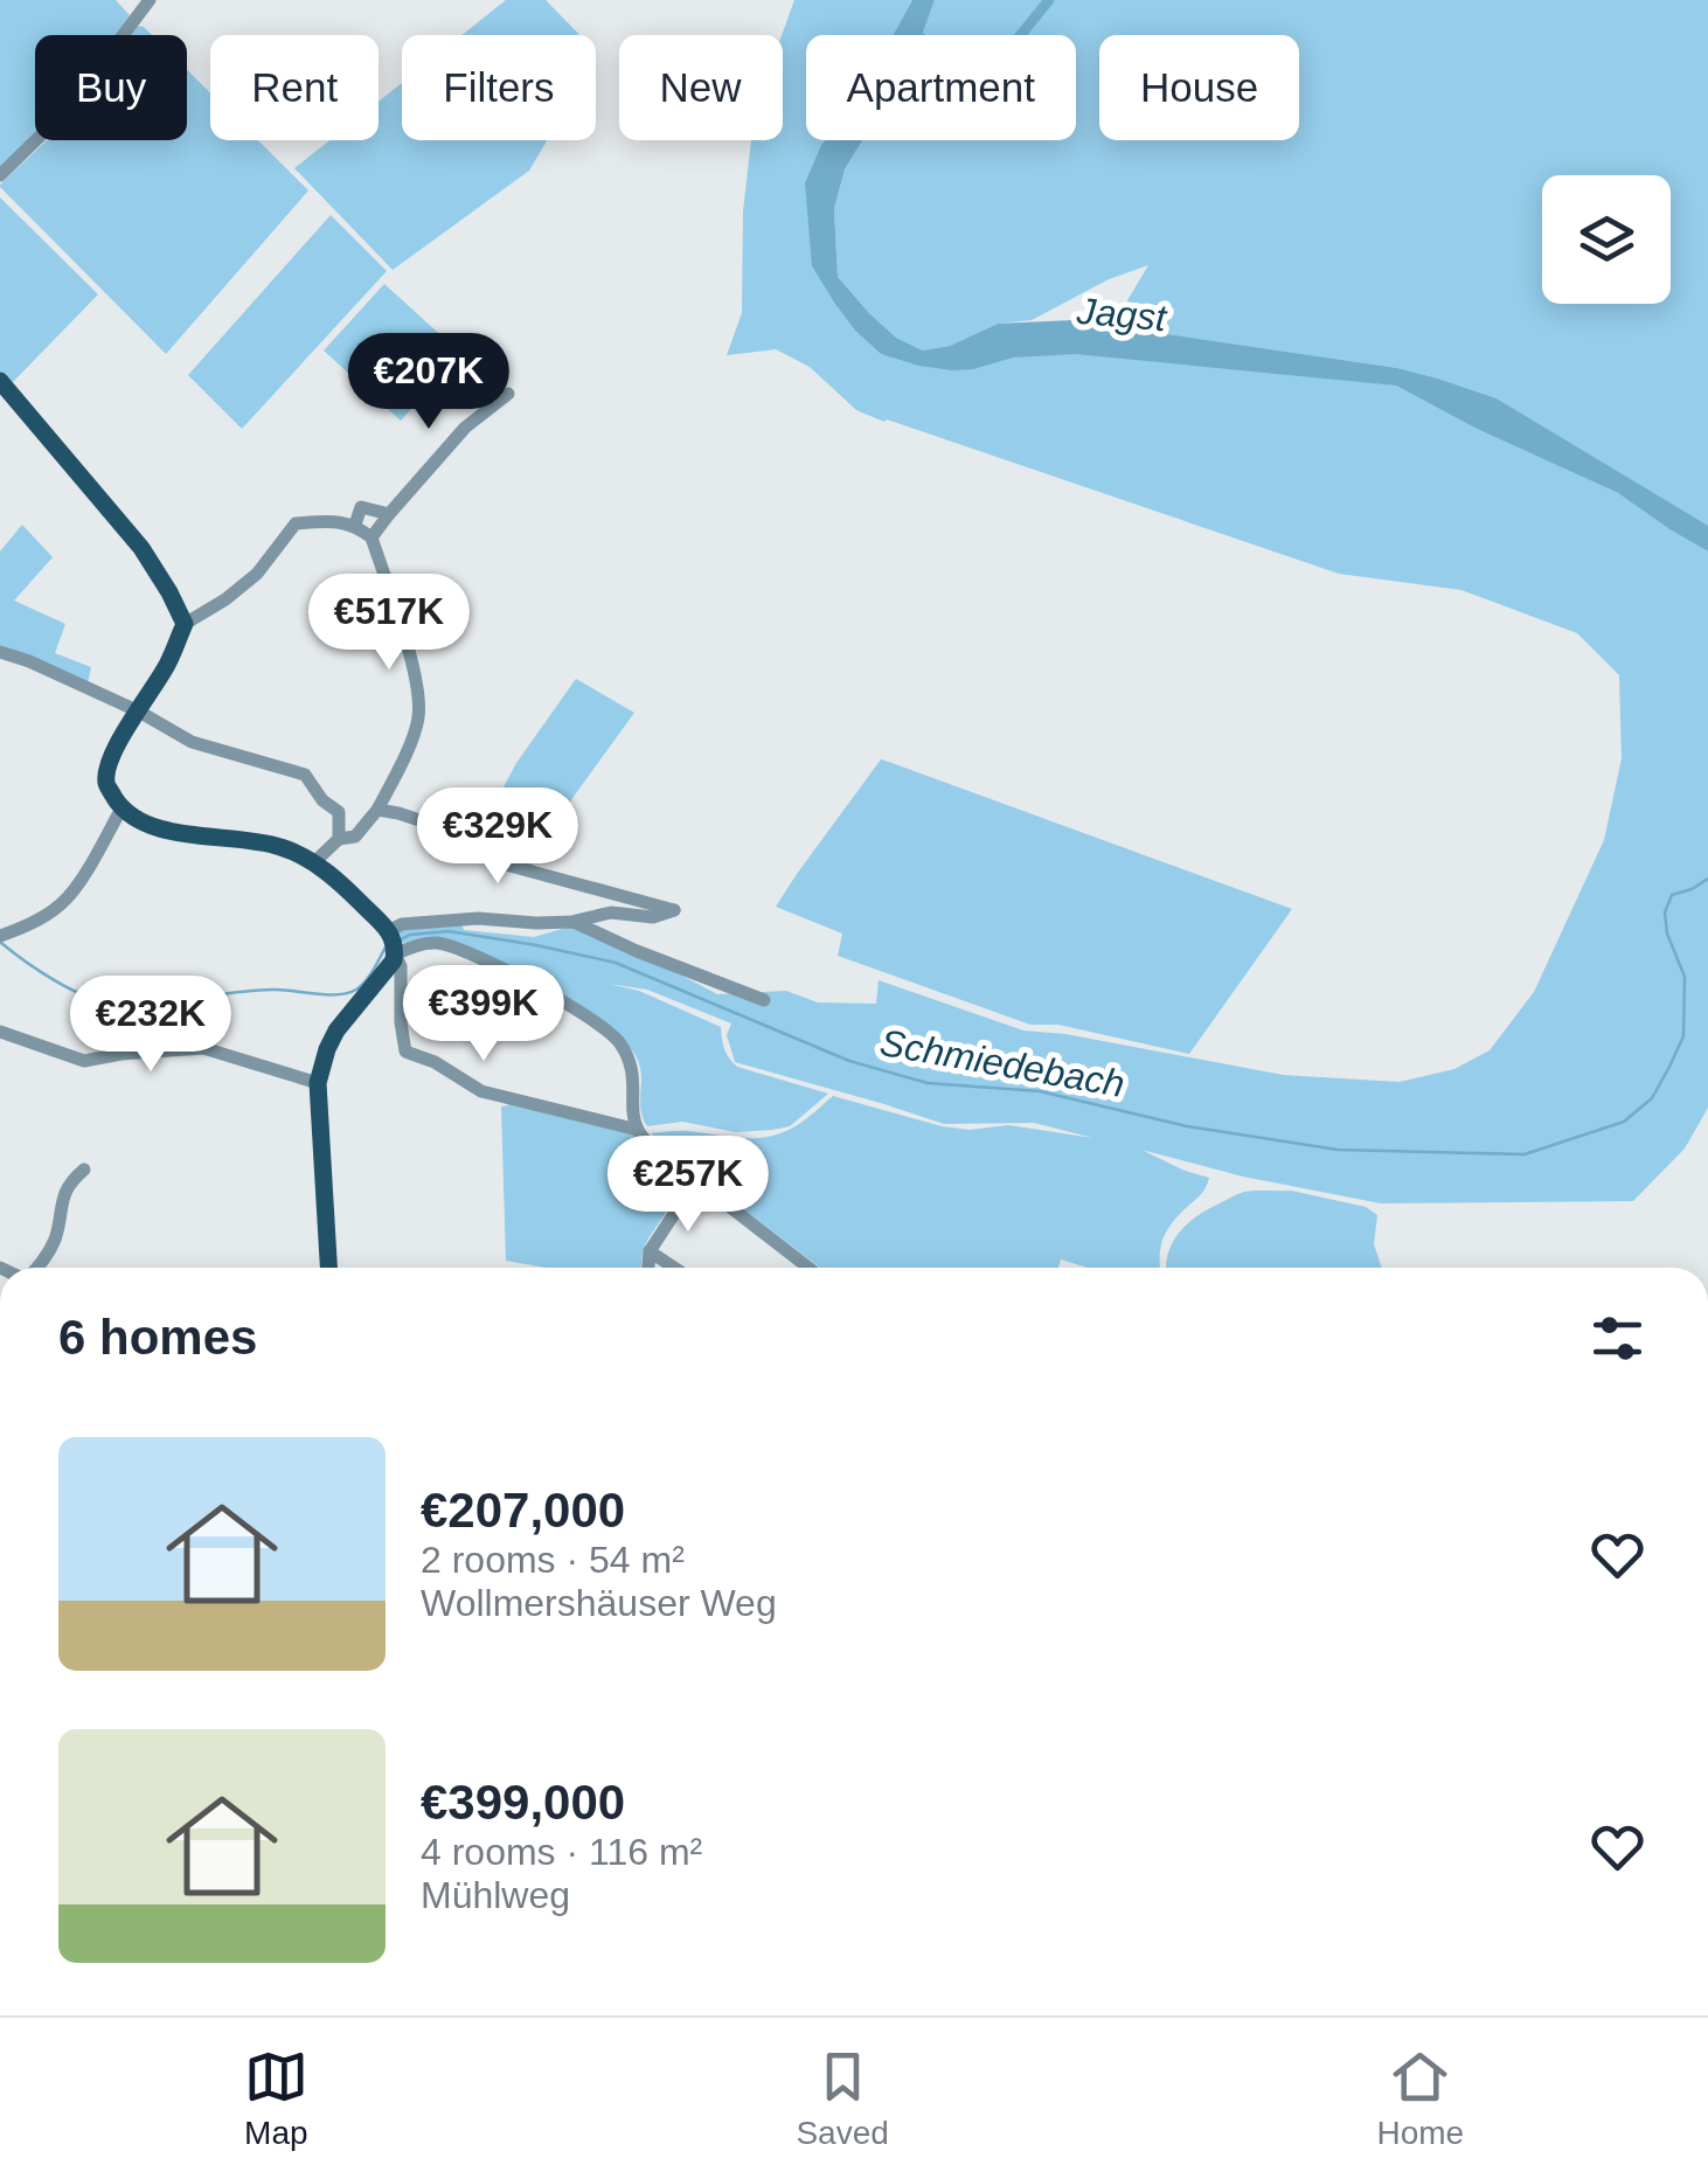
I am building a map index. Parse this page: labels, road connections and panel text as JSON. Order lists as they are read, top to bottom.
{
  "water": ["Jagst", "Schmiedebach"],
  "page": {
    "chip": [
      "Buy",
      "Rent",
      "Filters",
      "New",
      "Apartment",
      "House"
    ],
    "price": [
      "€207K",
      "€517K",
      "€329K",
      "€399K",
      "€232K",
      "€257K"
    ],
    "heading": "6 homes",
    "list": [
      {
        "name": "€207,000",
        "note": "2 rooms · 54 m² · Wollmershäuser Weg"
      },
      {
        "name": "€399,000",
        "note": "4 rooms · 116 m² · Mühlweg"
      }
    ],
    "tabs": ["Map", "Saved", "Home"]
  }
}
